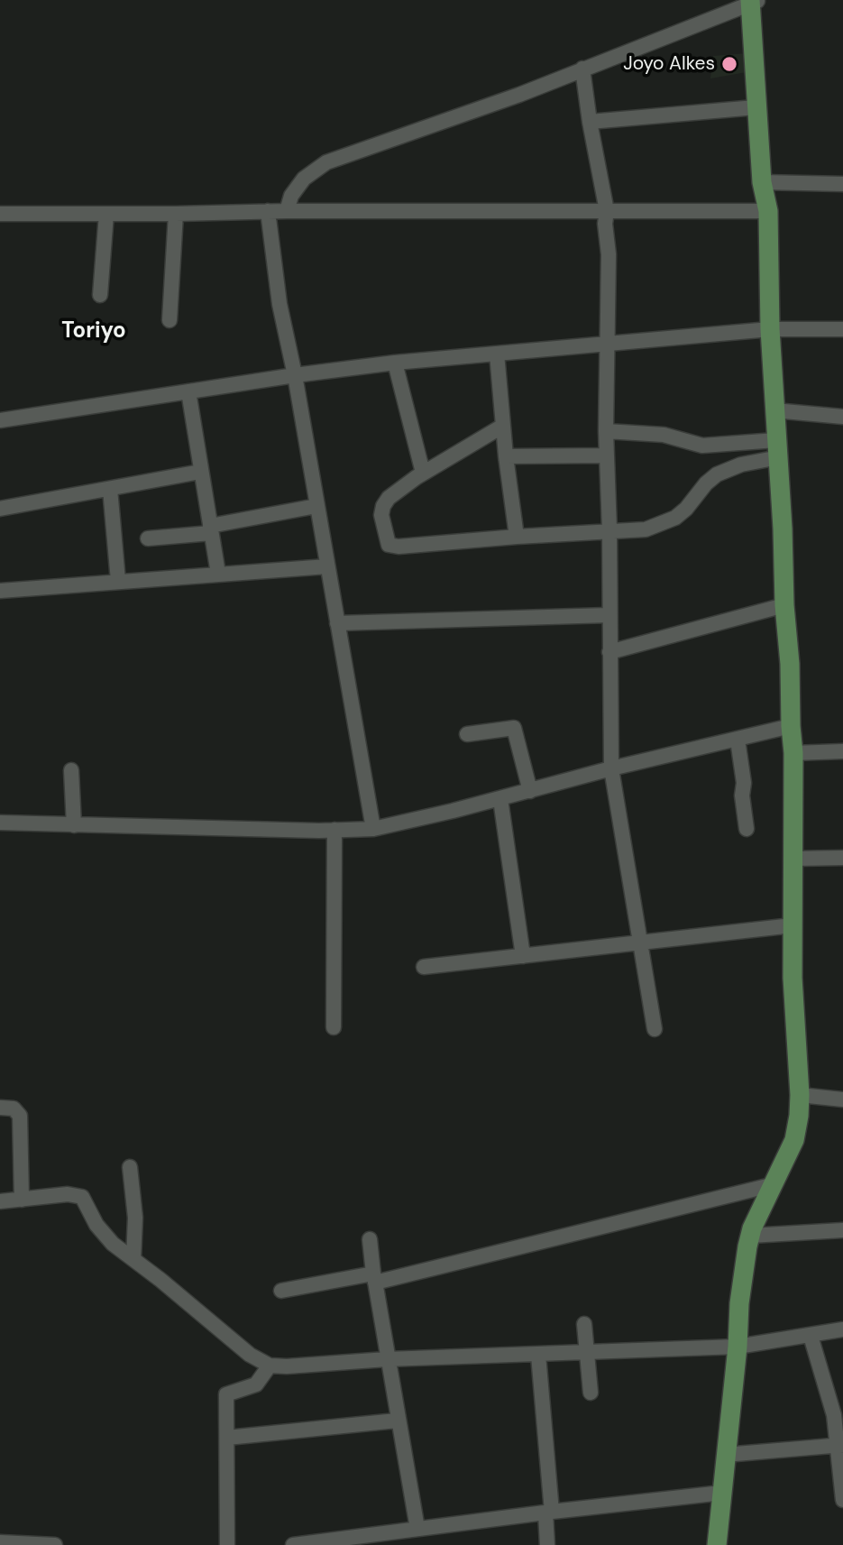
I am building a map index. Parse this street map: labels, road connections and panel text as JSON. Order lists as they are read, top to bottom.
{
  "districts": ["Toriyo"],
  "places": ["Joyo Alkes"]
}
